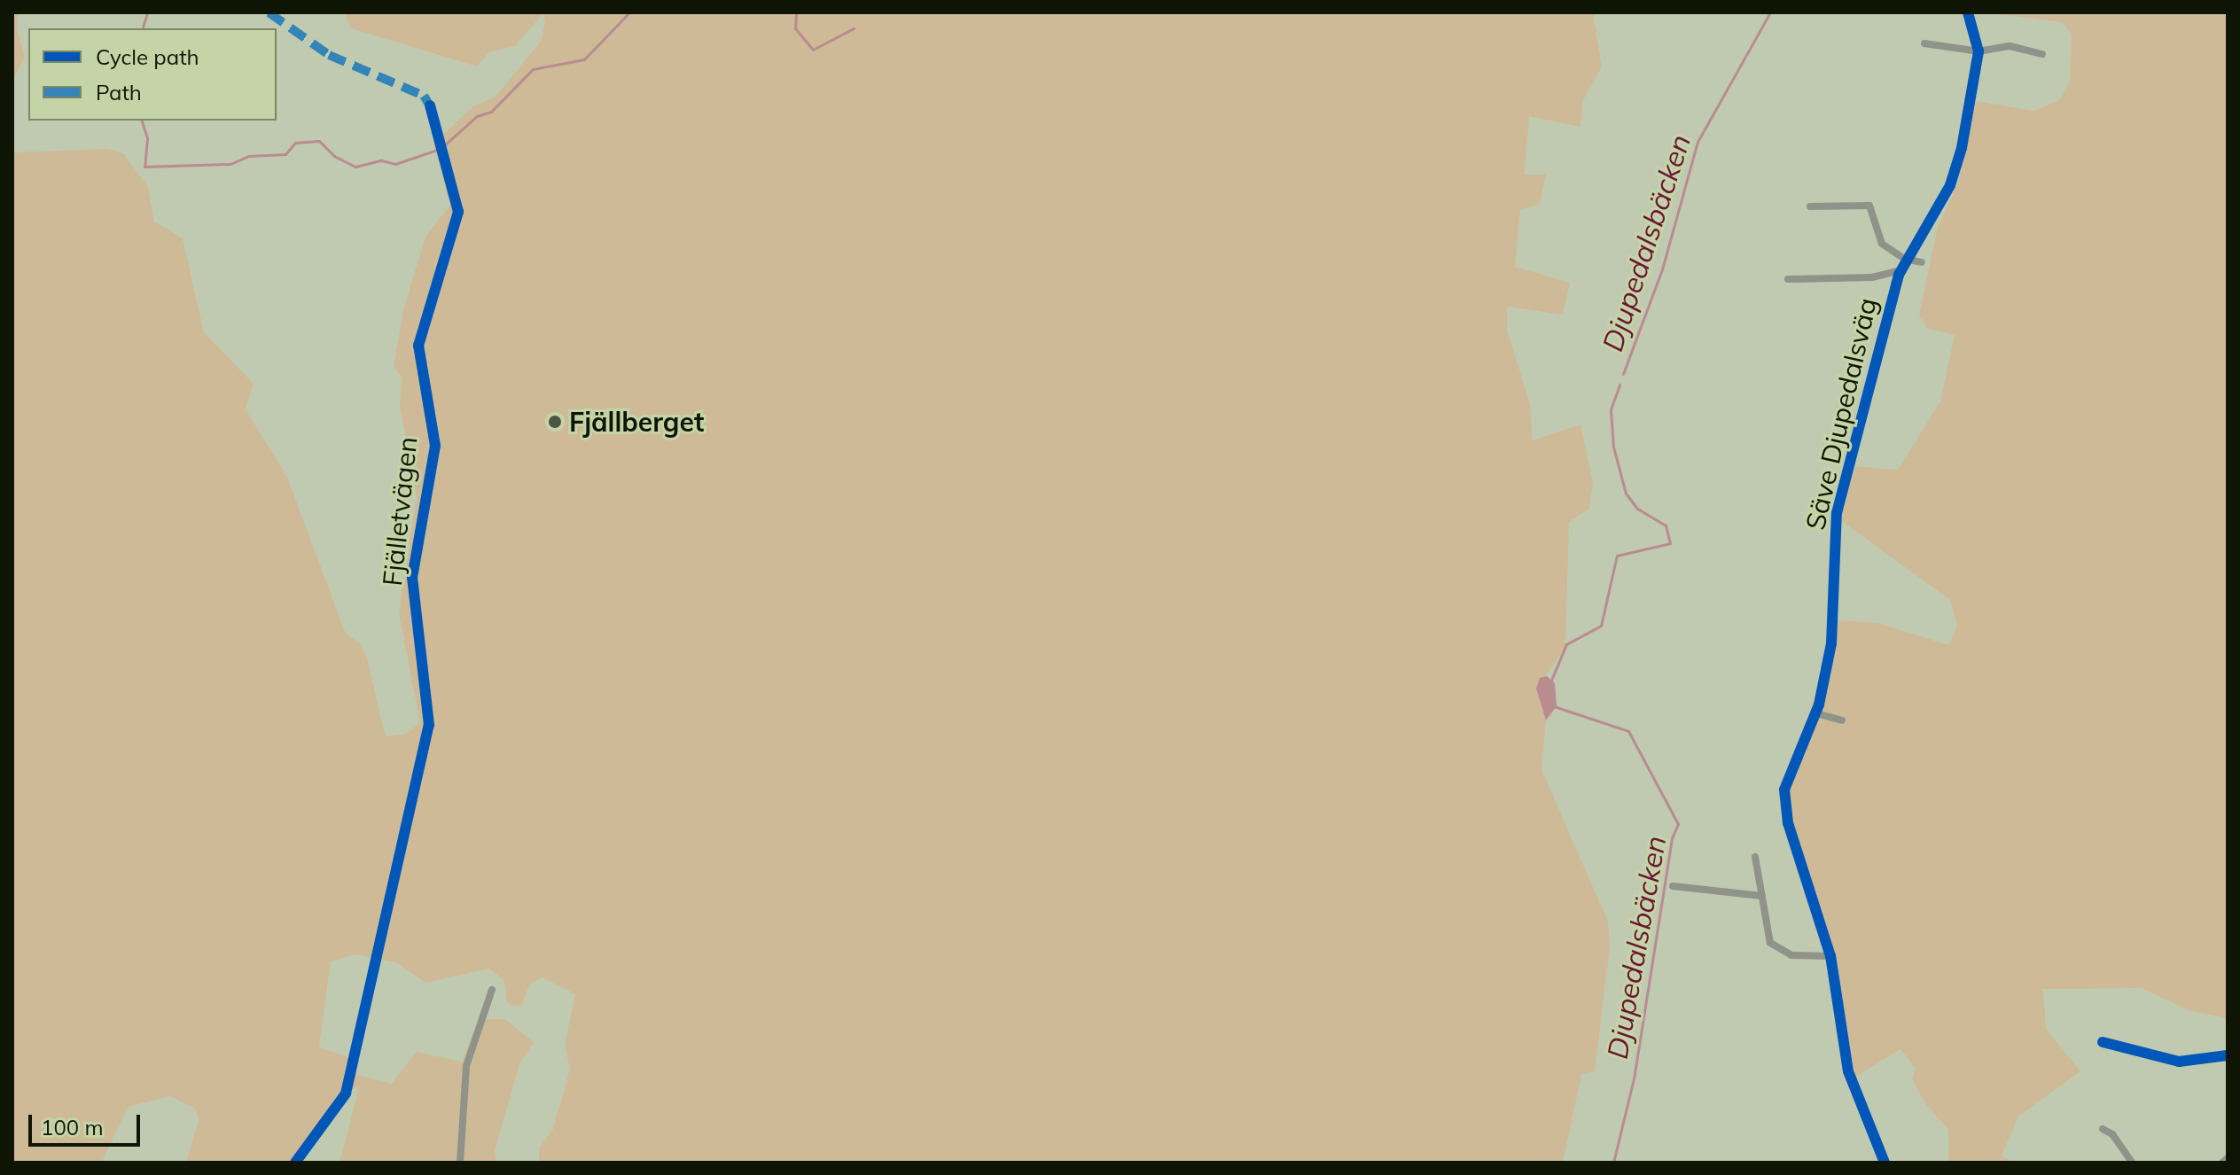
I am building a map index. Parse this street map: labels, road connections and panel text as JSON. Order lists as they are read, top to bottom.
{
  "streets": {
    "street": ["Säve Djupedalsväg", "Fjälletvägen"]
  },
  "water": ["Djupedalsbäcken"],
  "places": ["Fjällberget"],
  "legend": ["Cycle path", "Path"],
  "scale_bar": "100 m"
}
